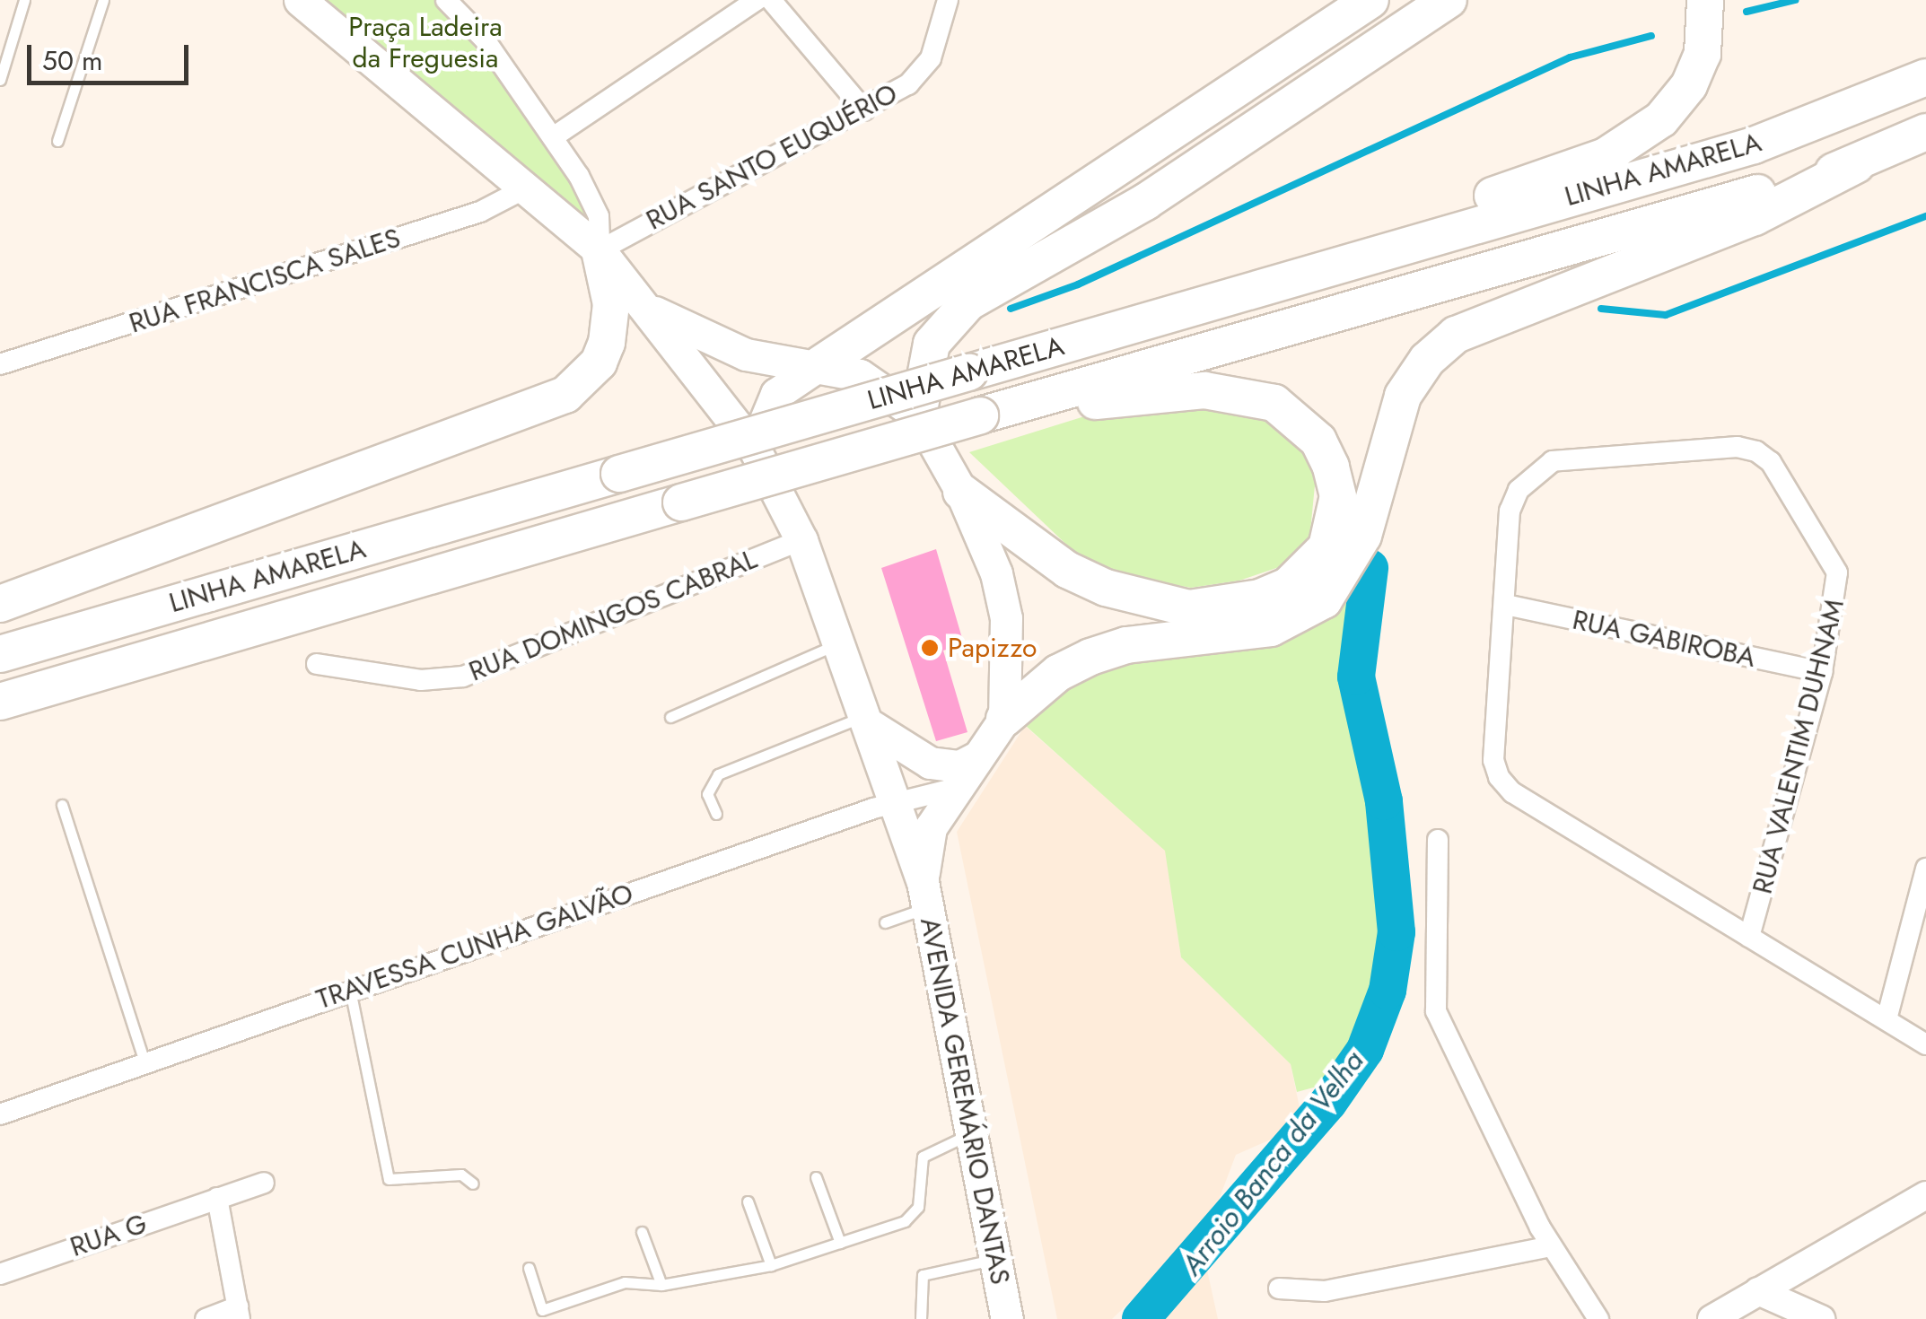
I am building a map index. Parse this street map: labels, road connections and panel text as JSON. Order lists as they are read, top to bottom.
{
  "streets": {
    "highway": ["LINHA AMARELA"],
    "main road": ["AVENIDA GEREMÁRIO DANTAS"],
    "street": [
      "RUA SANTO EUQUÉRIO",
      "RUA FRANCISCA SALES",
      "RUA DOMINGOS CABRAL",
      "RUA GABIROBA",
      "RUA VALENTIM DUHNAM",
      "TRAVESSA CUNHA GALVÃO",
      "RUA G"
    ]
  },
  "crossings": [
    ["RUA SANTO EUQUÉRIO", "AVENIDA GEREMÁRIO DANTAS"],
    ["RUA FRANCISCA SALES", "AVENIDA GEREMÁRIO DANTAS"],
    ["RUA DOMINGOS CABRAL", "AVENIDA GEREMÁRIO DANTAS"],
    ["RUA GABIROBA", "RUA VALENTIM DUHNAM"],
    ["TRAVESSA CUNHA GALVÃO", "AVENIDA GEREMÁRIO DANTAS"]
  ],
  "water": ["Arroio Banca da Velha"],
  "parks": ["Praça Ladeira da Freguesia"],
  "places": ["Papizzo"],
  "scale_bar": "50 m"
}
